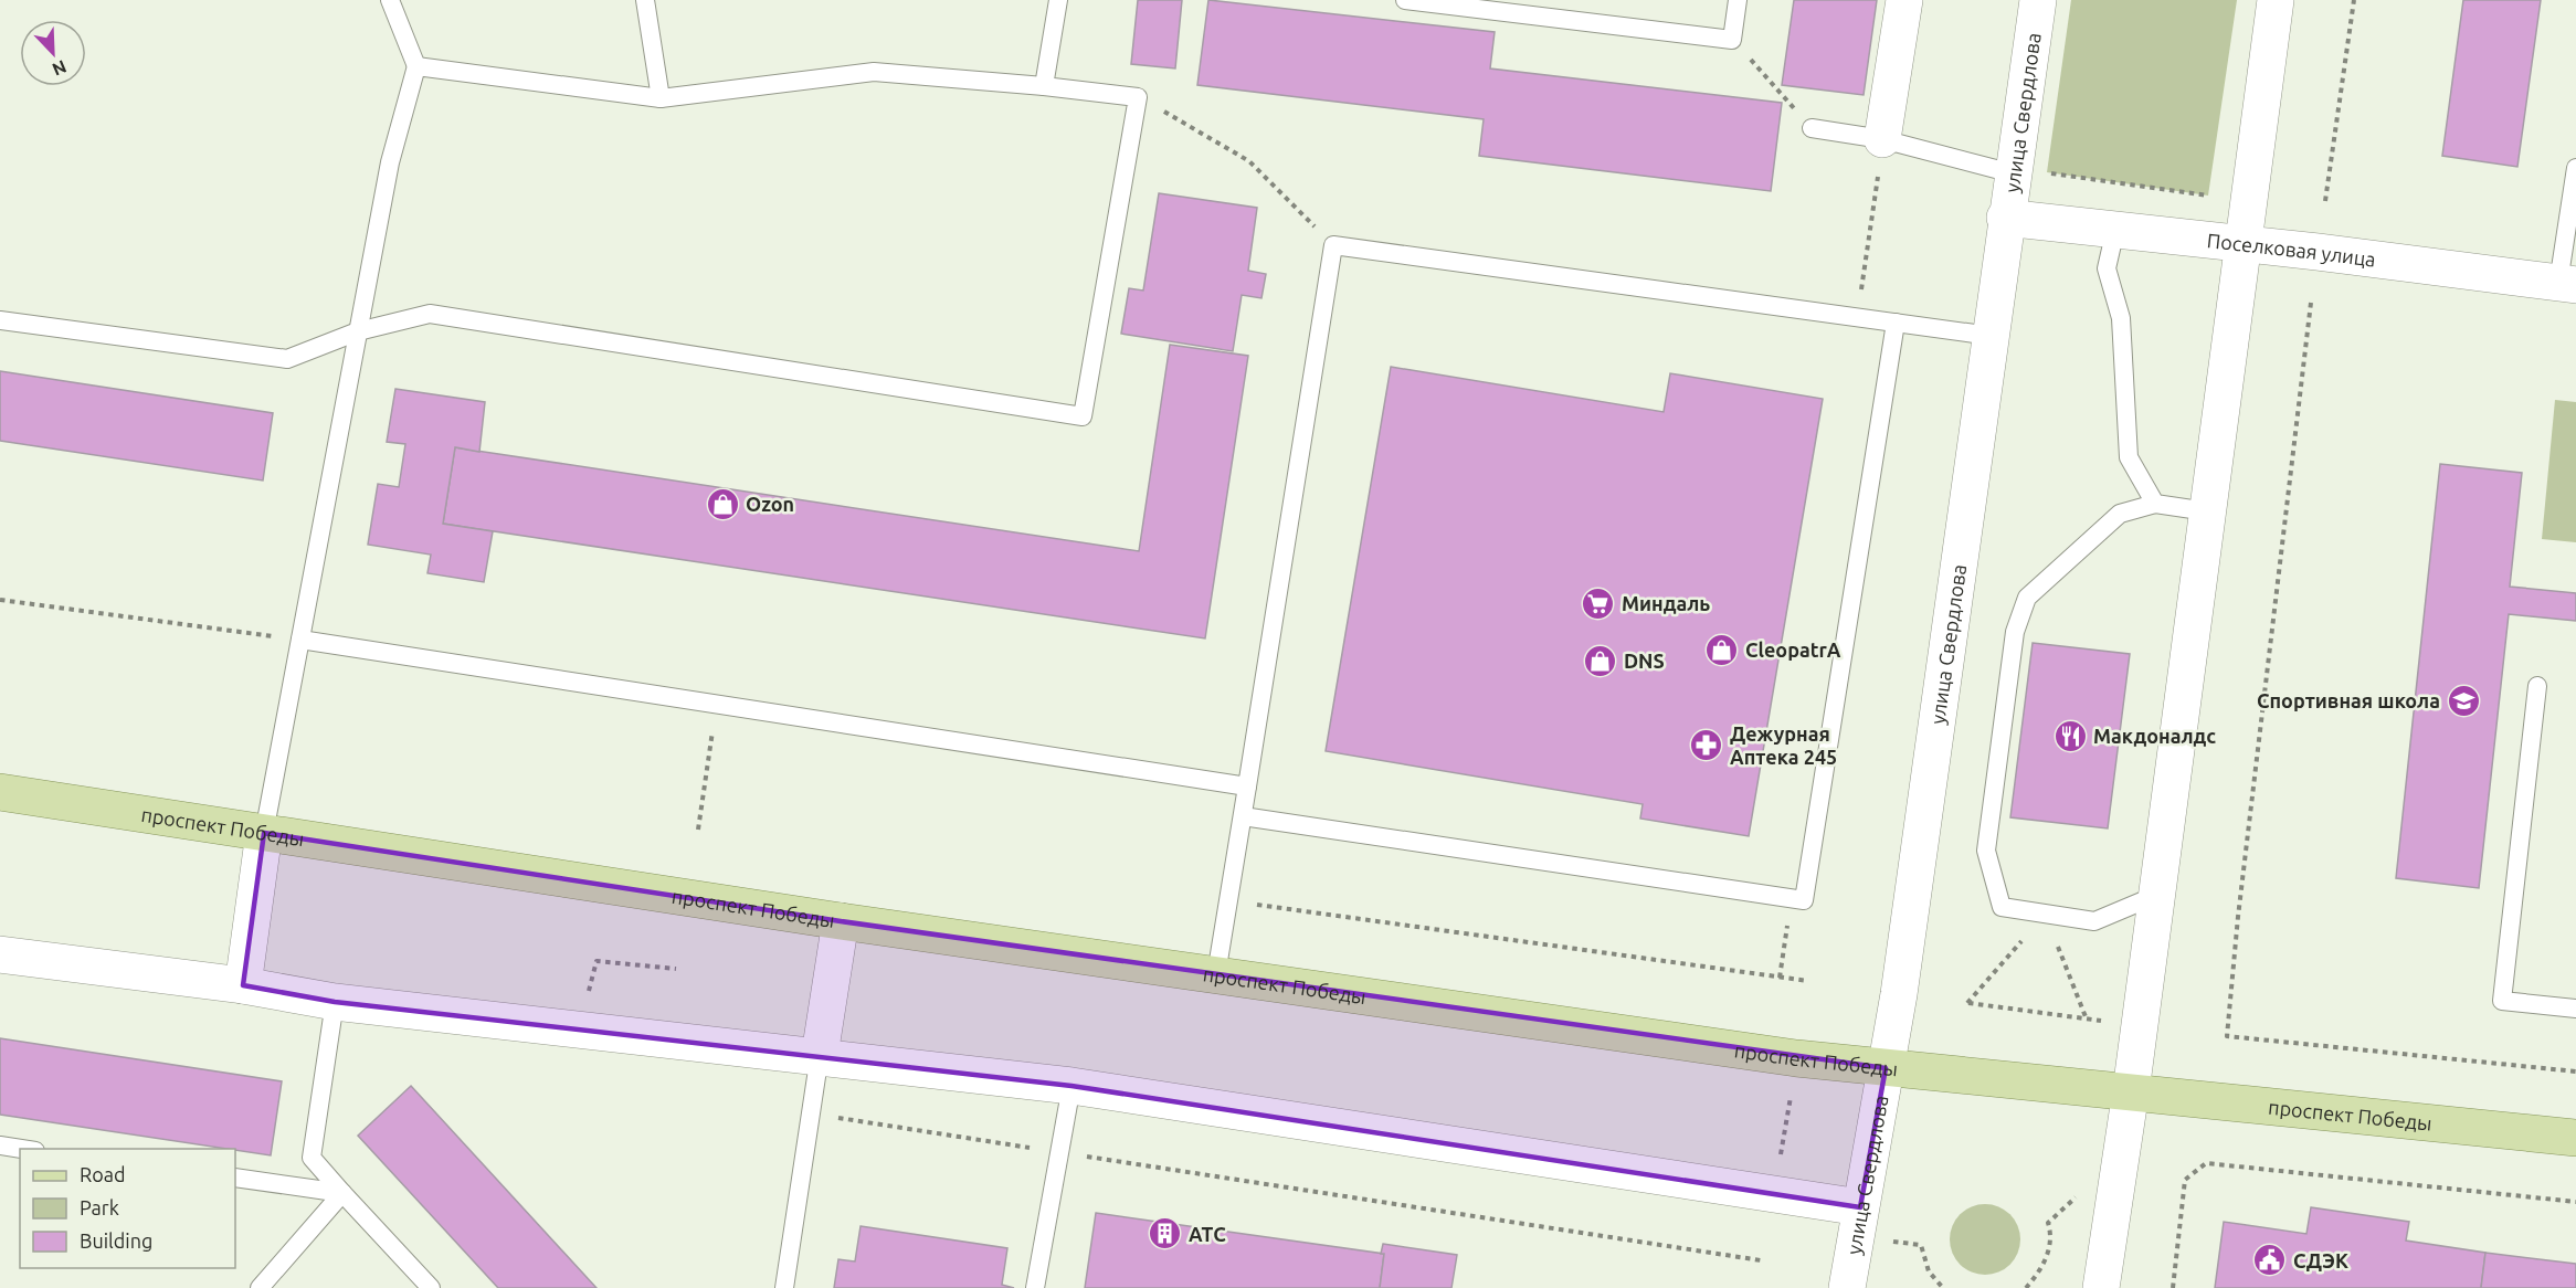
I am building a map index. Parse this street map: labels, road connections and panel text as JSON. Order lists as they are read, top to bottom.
{
  "streets": {
    "main road": ["проспект Победы"],
    "street": ["улица Свердлова", "Поселковая улица"]
  },
  "crossings": [
    ["улица Свердлова", "Поселковая улица"],
    ["улица Свердлова", "проспект Победы"]
  ],
  "places": {
    "shop": ["Ozon", "CleopatrA", "DNS"],
    "supermarket": ["Миндаль"],
    "school or university": ["Спортивная школа"],
    "restaurant": ["Макдоналдс"],
    "pharmacy": ["Дежурная Аптека 245"],
    "building": ["АТС"],
    "public building": ["СДЭК"]
  },
  "legend": ["Road", "Park", "Building"],
  "north": "bottom right"
}
